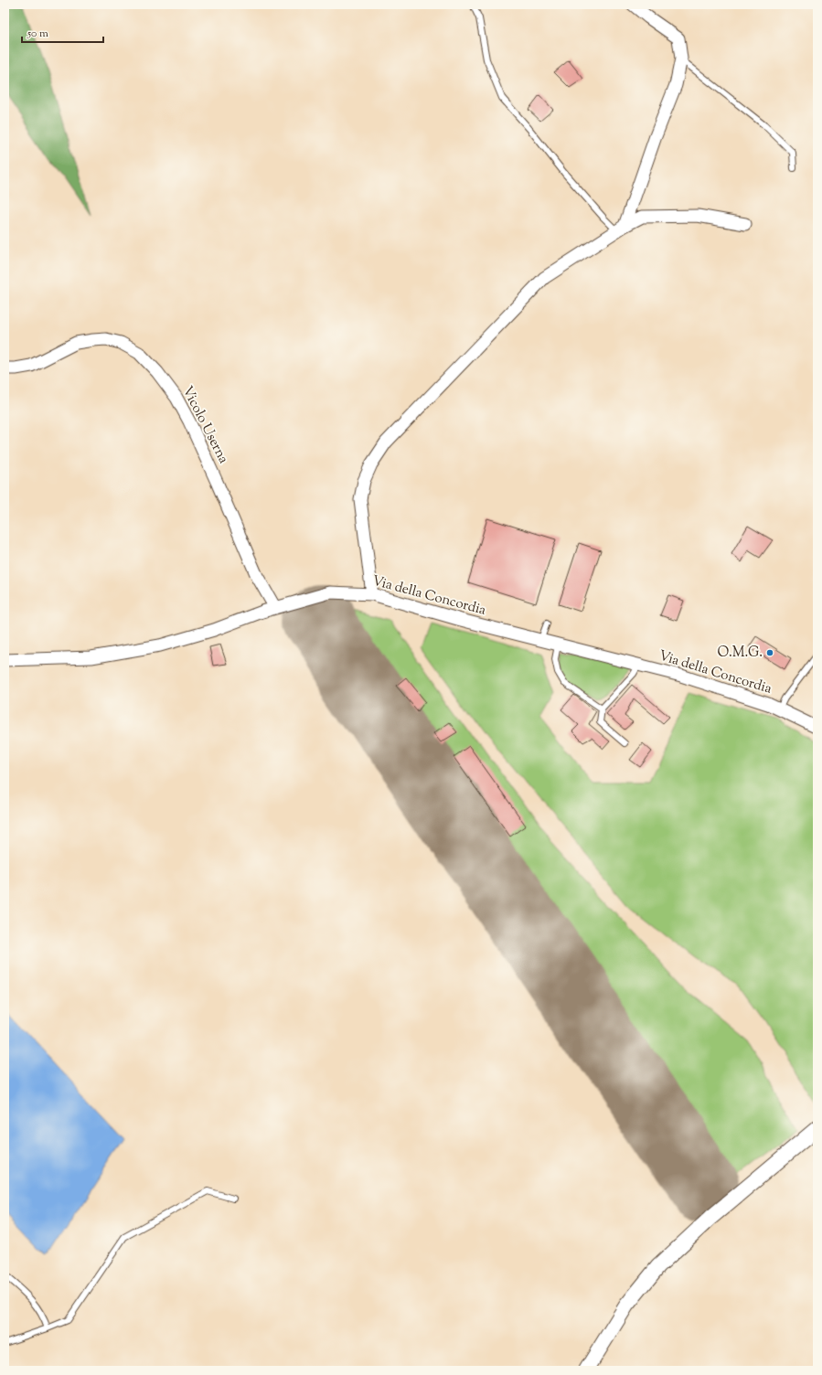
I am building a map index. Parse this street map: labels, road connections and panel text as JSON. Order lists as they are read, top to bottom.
{
  "streets": {
    "street": ["Vicolo Userna", "Via della Concordia"]
  },
  "crossings": [
    ["Vicolo Userna", "Via della Concordia"]
  ],
  "places": ["O.M.G."],
  "scale_bar": "50 m"
}
